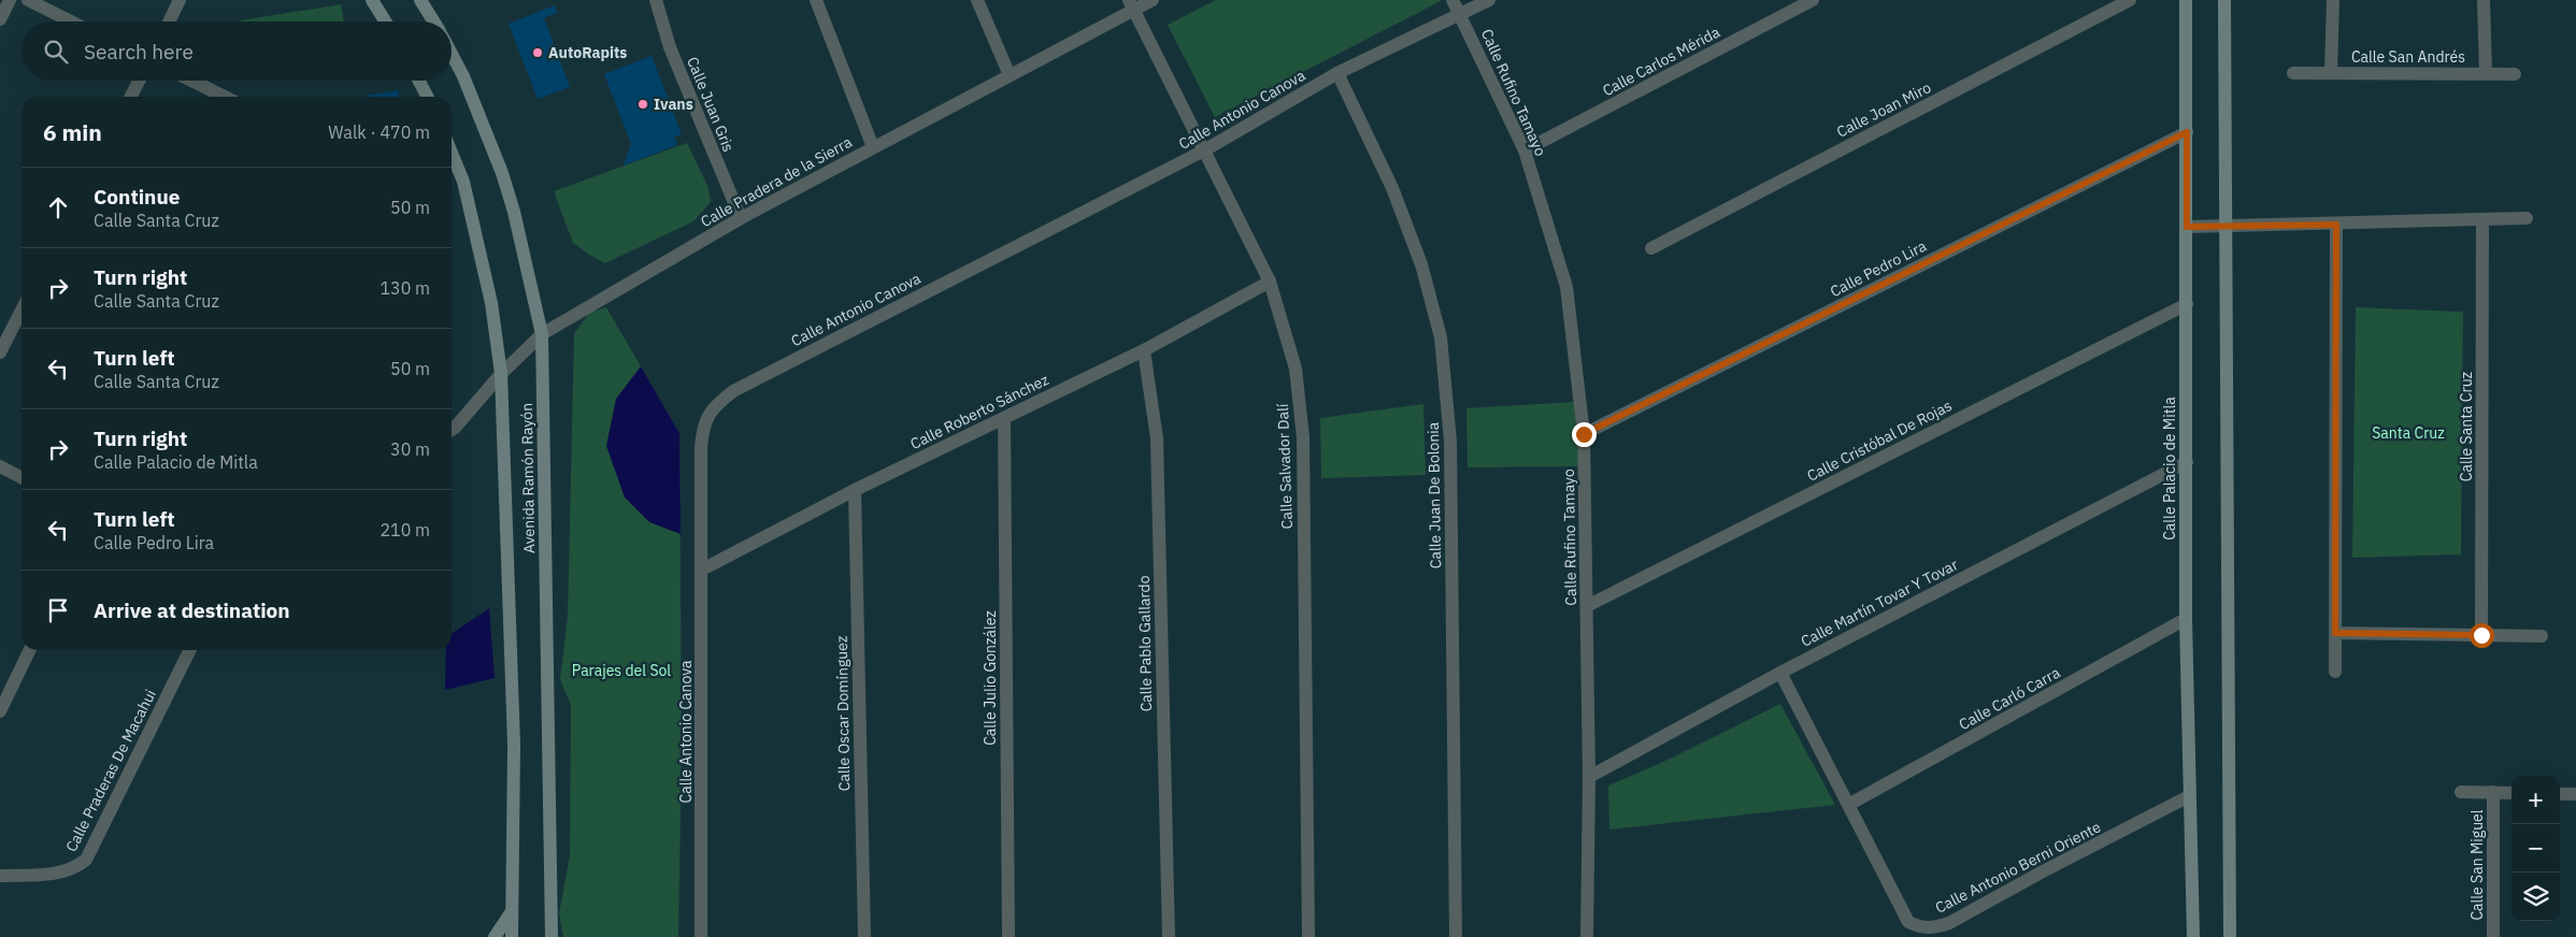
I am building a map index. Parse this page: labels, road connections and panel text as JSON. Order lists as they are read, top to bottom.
{
  "streets": {
    "main road": ["Calle Palacio de Mitla", "Avenida Ramón Rayón"],
    "street": [
      "Calle San Andrés",
      "Calle Carlos Mérida",
      "Calle Rufino Tamayo",
      "Calle Juan Gris",
      "Calle Antonio Canova",
      "Calle Joan Miro",
      "Calle Pradera de la Sierra",
      "Calle Pedro Lira",
      "Calle Roberto Sánchez",
      "Calle Santa Cruz",
      "Calle Cristóbal De Rojas",
      "Calle Salvador Dalí",
      "Calle Juan De Bolonia",
      "Calle Martín Tovar Y Tovar",
      "Calle Pablo Gallardo",
      "Calle Julio González",
      "Calle Carló Carra",
      "Calle Oscar Domínguez",
      "Calle Praderas De Macahui",
      "Calle San Miguel",
      "Calle Antonio Berni Oriente"
    ]
  },
  "crossings": [
    ["Calle Carlos Mérida", "Calle Rufino Tamayo"],
    ["Calle Rufino Tamayo", "Calle Antonio Canova"],
    ["Calle Rufino Tamayo", "Calle Pedro Lira"],
    ["Calle Rufino Tamayo", "Calle Cristóbal De Rojas"],
    ["Calle Rufino Tamayo", "Calle Martín Tovar Y Tovar"],
    ["Calle Juan Gris", "Calle Pradera de la Sierra"],
    ["Calle Antonio Canova", "Calle Roberto Sánchez"],
    ["Calle Antonio Canova", "Calle Salvador Dalí"],
    ["Calle Antonio Canova", "Calle Juan De Bolonia"],
    ["Calle Pradera de la Sierra", "Calle Salvador Dalí"],
    ["Calle Pradera de la Sierra", "Avenida Ramón Rayón"],
    ["Calle Pedro Lira", "Calle Palacio de Mitla"],
    ["Calle Roberto Sánchez", "Calle Salvador Dalí"],
    ["Calle Roberto Sánchez", "Calle Pablo Gallardo"],
    ["Calle Roberto Sánchez", "Calle Julio González"],
    ["Calle Roberto Sánchez", "Calle Oscar Domínguez"],
    ["Calle Cristóbal De Rojas", "Calle Palacio de Mitla"],
    ["Calle Palacio de Mitla", "Calle Martín Tovar Y Tovar"],
    ["Calle Palacio de Mitla", "Calle Carló Carra"],
    ["Calle Palacio de Mitla", "Calle Antonio Berni Oriente"],
    ["Calle Martín Tovar Y Tovar", "Calle Antonio Berni Oriente"],
    ["Calle Carló Carra", "Calle Antonio Berni Oriente"]
  ],
  "parks": ["Santa Cruz", "Parajes del Sol"],
  "places": ["AutoRapits", "Ivans"],
  "page": {
    "search": "Search here",
    "heading": ["6 min", "Walk · 470 m"],
    "list": [
      ["Continue", "Calle Santa Cruz", "50 m"],
      ["Turn right", "Calle Santa Cruz", "130 m"],
      ["Turn left", "Calle Santa Cruz", "50 m"],
      ["Turn right", "Calle Palacio de Mitla", "30 m"],
      ["Turn left", "Calle Pedro Lira", "210 m"],
      "Arrive at destination"
    ],
    "map_buttons": ["+", "−"]
  }
}
